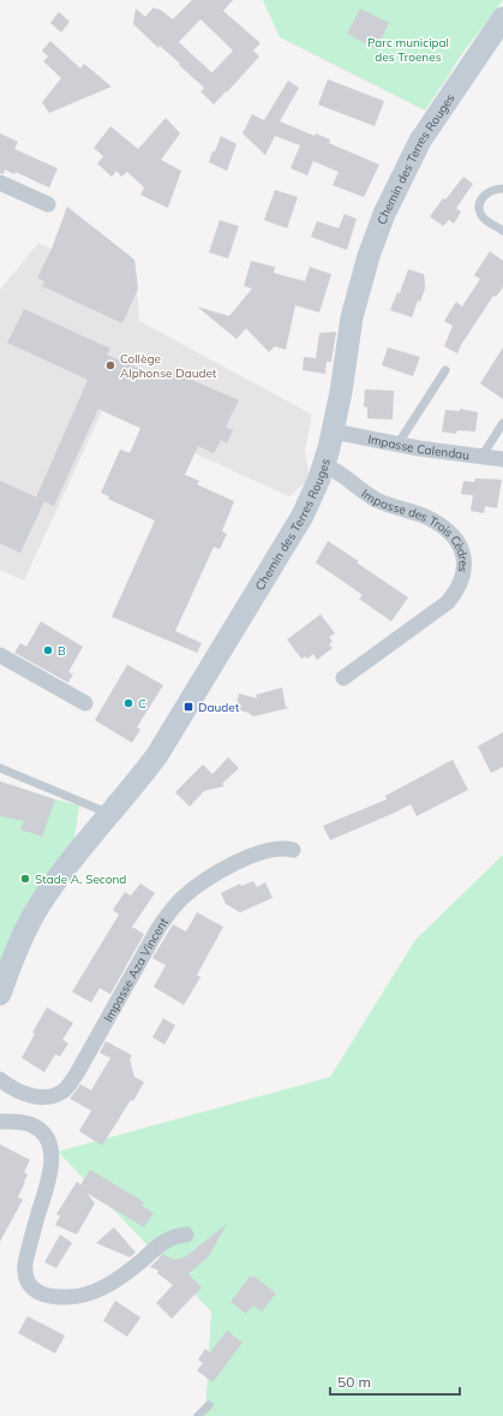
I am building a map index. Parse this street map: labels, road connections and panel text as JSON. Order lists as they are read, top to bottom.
{
  "streets": {
    "main road": ["Chemin des Terres Rouges"],
    "street": ["Impasse Calendau", "Impasse des Trois Cèdres", "Impasse Aza Vincent"]
  },
  "crossings": [
    ["Chemin des Terres Rouges", "Impasse Calendau"],
    ["Chemin des Terres Rouges", "Impasse des Trois Cèdres"]
  ],
  "parks": ["Parc municipal des Troenes"],
  "places": {
    "other": [
      "Collège Alphonse Daudet",
      "B",
      "C",
      "Stade A. Second"
    ],
    "transit": ["Daudet"]
  },
  "scale_bar": "50 m"
}
